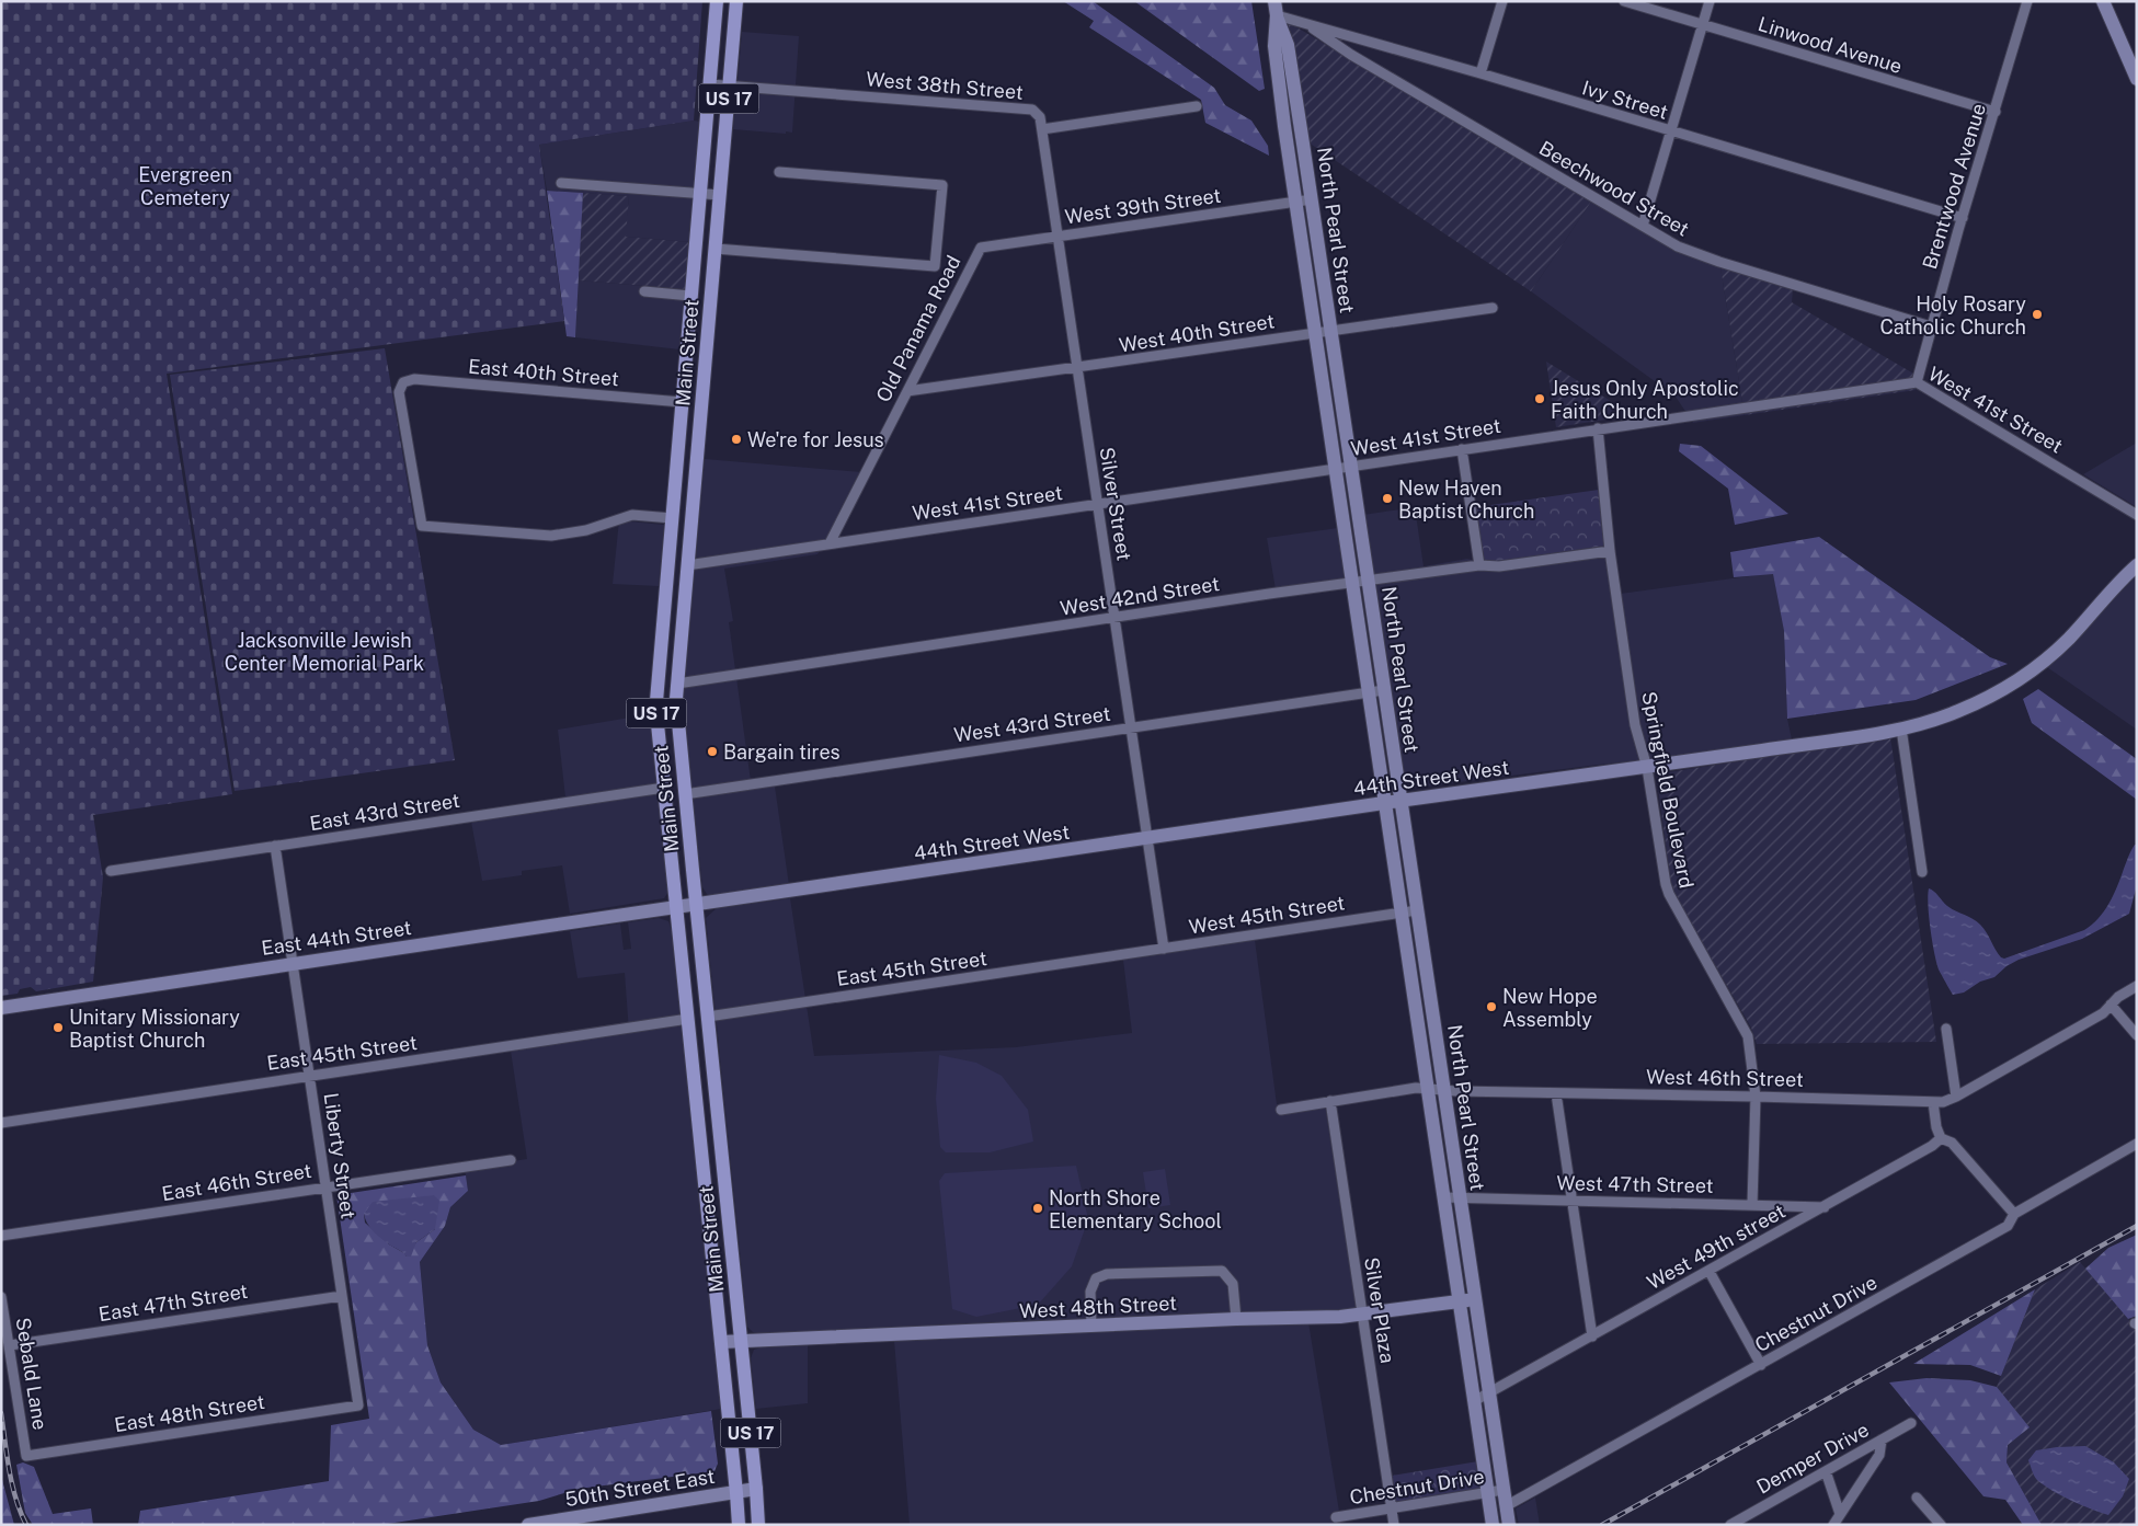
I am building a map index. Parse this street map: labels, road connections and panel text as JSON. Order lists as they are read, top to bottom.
{
  "streets": {
    "main road": ["US 17", "Main Street"],
    "street": [
      "Linwood Avenue",
      "West 38th Street",
      "Ivy Street",
      "Brentwood Avenue",
      "Beechwood Street",
      "West 39th Street",
      "North Pearl Street",
      "Old Panama Road",
      "West 40th Street",
      "East 40th Street",
      "West 41st Street",
      "Silver Street",
      "West 42nd Street",
      "West 43rd Street",
      "44th Street West",
      "Springfield Boulevard",
      "East 43rd Street",
      "West 45th Street",
      "East 44th Street",
      "East 45th Street",
      "West 46th Street",
      "Liberty Street",
      "East 46th Street",
      "West 47th Street",
      "West 49th street",
      "East 47th Street",
      "West 48th Street",
      "Silver Plaza",
      "Chestnut Drive",
      "Sebald Lane",
      "East 48th Street",
      "Demper Drive",
      "50th Street East"
    ]
  },
  "crossings": [
    ["Linwood Avenue", "Brentwood Avenue"],
    ["West 38th Street", "Main Street"],
    ["West 38th Street", "Silver Street"],
    ["Ivy Street", "Brentwood Avenue"],
    ["Ivy Street", "Beechwood Street"],
    ["Ivy Street", "North Pearl Street"],
    ["Brentwood Avenue", "Beechwood Street"],
    ["Brentwood Avenue", "West 41st Street"],
    ["West 39th Street", "North Pearl Street"],
    ["West 39th Street", "Old Panama Road"],
    ["West 39th Street", "Silver Street"],
    ["North Pearl Street", "West 40th Street"],
    ["North Pearl Street", "West 41st Street"],
    ["North Pearl Street", "West 42nd Street"],
    ["North Pearl Street", "West 43rd Street"],
    ["North Pearl Street", "44th Street West"],
    ["North Pearl Street", "West 45th Street"],
    ["North Pearl Street", "West 46th Street"],
    ["North Pearl Street", "West 47th Street"],
    ["North Pearl Street", "West 49th street"],
    ["North Pearl Street", "West 48th Street"],
    ["North Pearl Street", "Chestnut Drive"],
    ["Old Panama Road", "West 40th Street"],
    ["Old Panama Road", "West 41st Street"],
    ["West 40th Street", "Silver Street"],
    ["Main Street", "East 40th Street"],
    ["Main Street", "West 41st Street"],
    ["Main Street", "West 42nd Street"],
    ["Main Street", "West 43rd Street"],
    ["Main Street", "44th Street West"],
    ["Main Street", "East 43rd Street"],
    ["Main Street", "East 44th Street"],
    ["Main Street", "East 45th Street"],
    ["Main Street", "West 48th Street"],
    ["Main Street", "50th Street East"],
    ["West 41st Street", "Silver Street"],
    ["West 41st Street", "Springfield Boulevard"],
    ["Silver Street", "West 42nd Street"],
    ["Silver Street", "West 43rd Street"],
    ["Silver Street", "44th Street West"],
    ["Silver Street", "West 45th Street"],
    ["West 42nd Street", "Springfield Boulevard"],
    ["44th Street West", "Springfield Boulevard"],
    ["44th Street West", "East 44th Street"],
    ["Springfield Boulevard", "West 46th Street"],
    ["Springfield Boulevard", "West 47th Street"],
    ["East 43rd Street", "Liberty Street"],
    ["West 45th Street", "East 45th Street"],
    ["East 44th Street", "Liberty Street"],
    ["East 45th Street", "Liberty Street"],
    ["West 46th Street", "Silver Plaza"],
    ["Liberty Street", "East 46th Street"],
    ["Liberty Street", "East 47th Street"],
    ["Liberty Street", "East 48th Street"],
    ["West 47th Street", "West 49th street"],
    ["East 47th Street", "Sebald Lane"],
    ["West 48th Street", "Silver Plaza"],
    ["Silver Plaza", "Chestnut Drive"],
    ["Sebald Lane", "East 48th Street"]
  ],
  "parks": ["Evergreen Cemetery", "Jacksonville Jewish Center Memorial Park"],
  "places": [
    "Holy Rosary Catholic Church",
    "Jesus Only Apostolic Faith Church",
    "We're for Jesus",
    "New Haven Baptist Church",
    "Bargain tires",
    "New Hope Assembly",
    "Unitary Missionary Baptist Church",
    "North Shore Elementary School"
  ]
}
